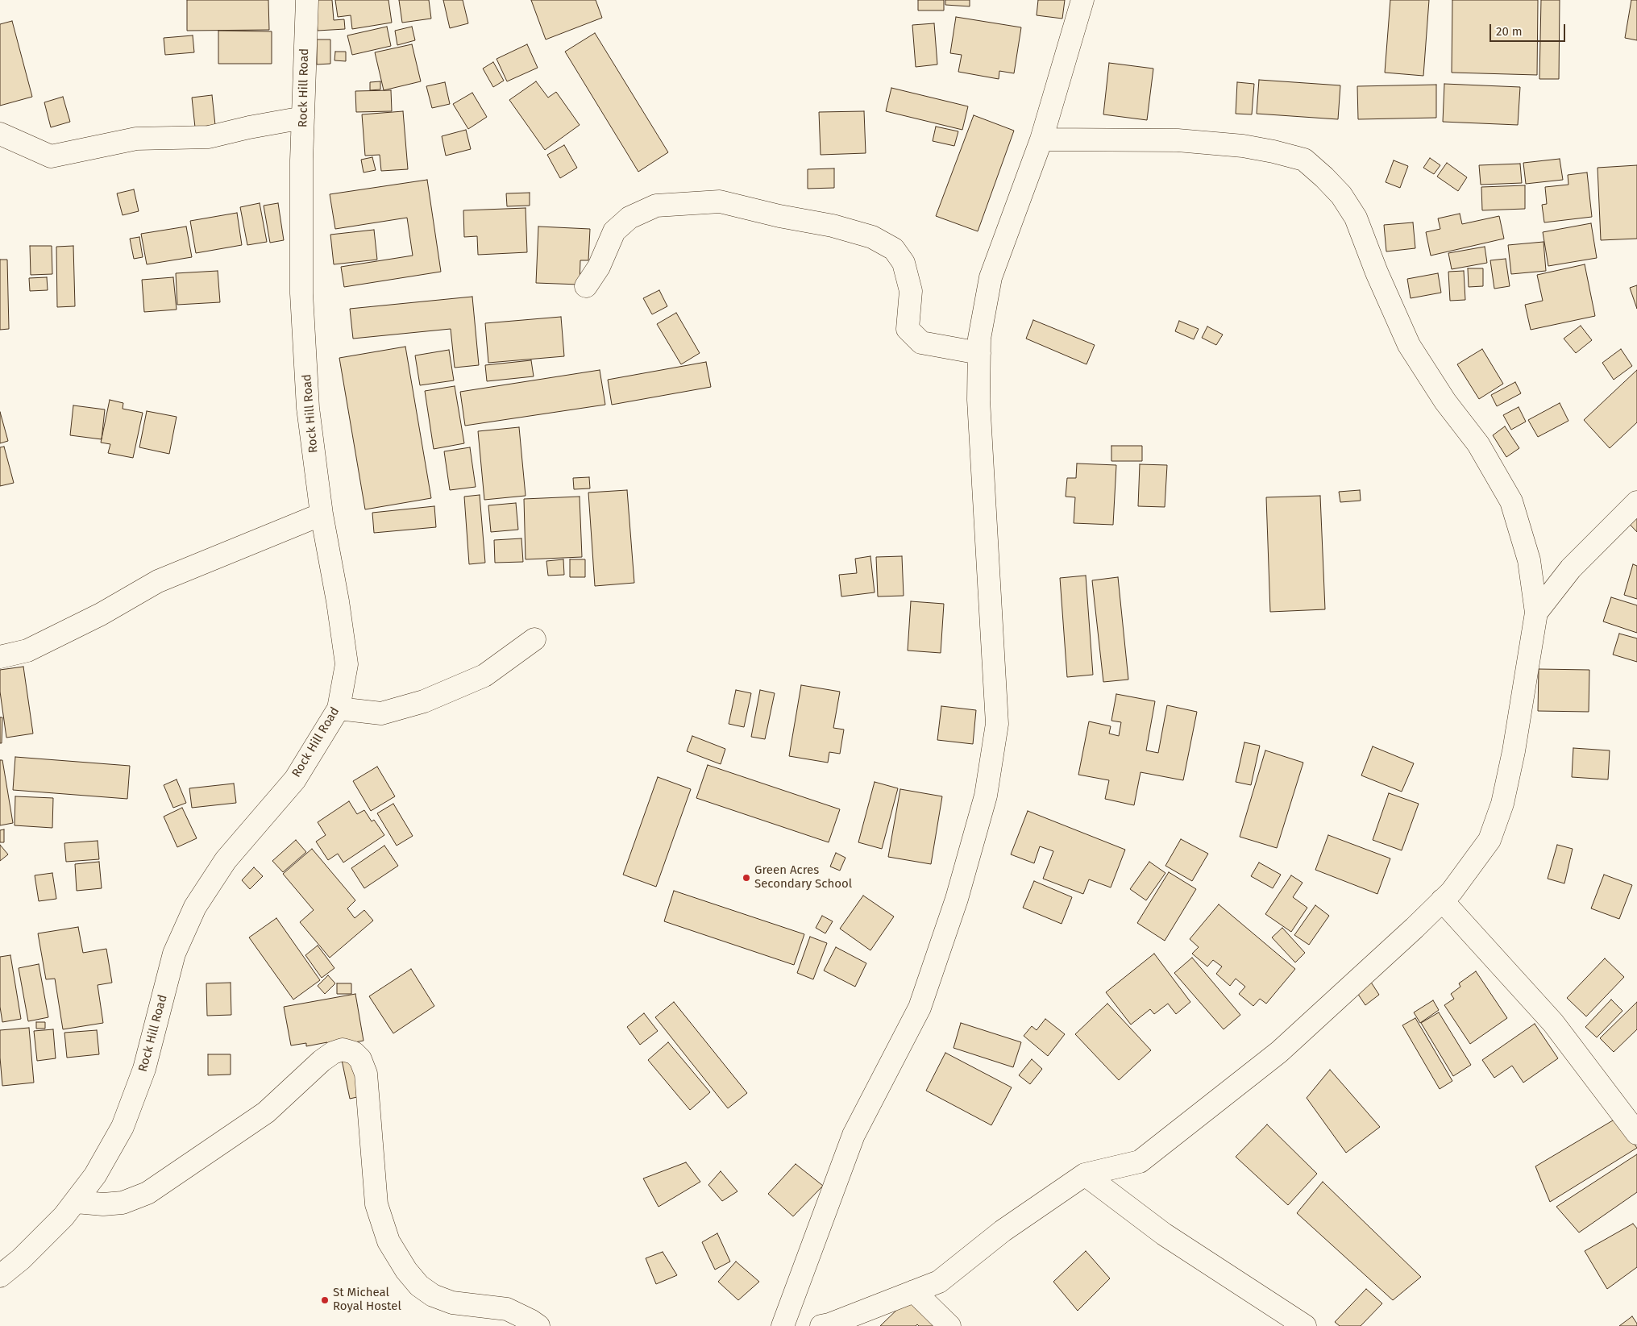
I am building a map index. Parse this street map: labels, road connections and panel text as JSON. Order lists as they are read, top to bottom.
{
  "streets": {
    "street": ["Rock Hill Road"]
  },
  "places": ["Green Acres Secondary School", "St Micheal Royal Hostel"],
  "scale_bar": "20 m"
}
